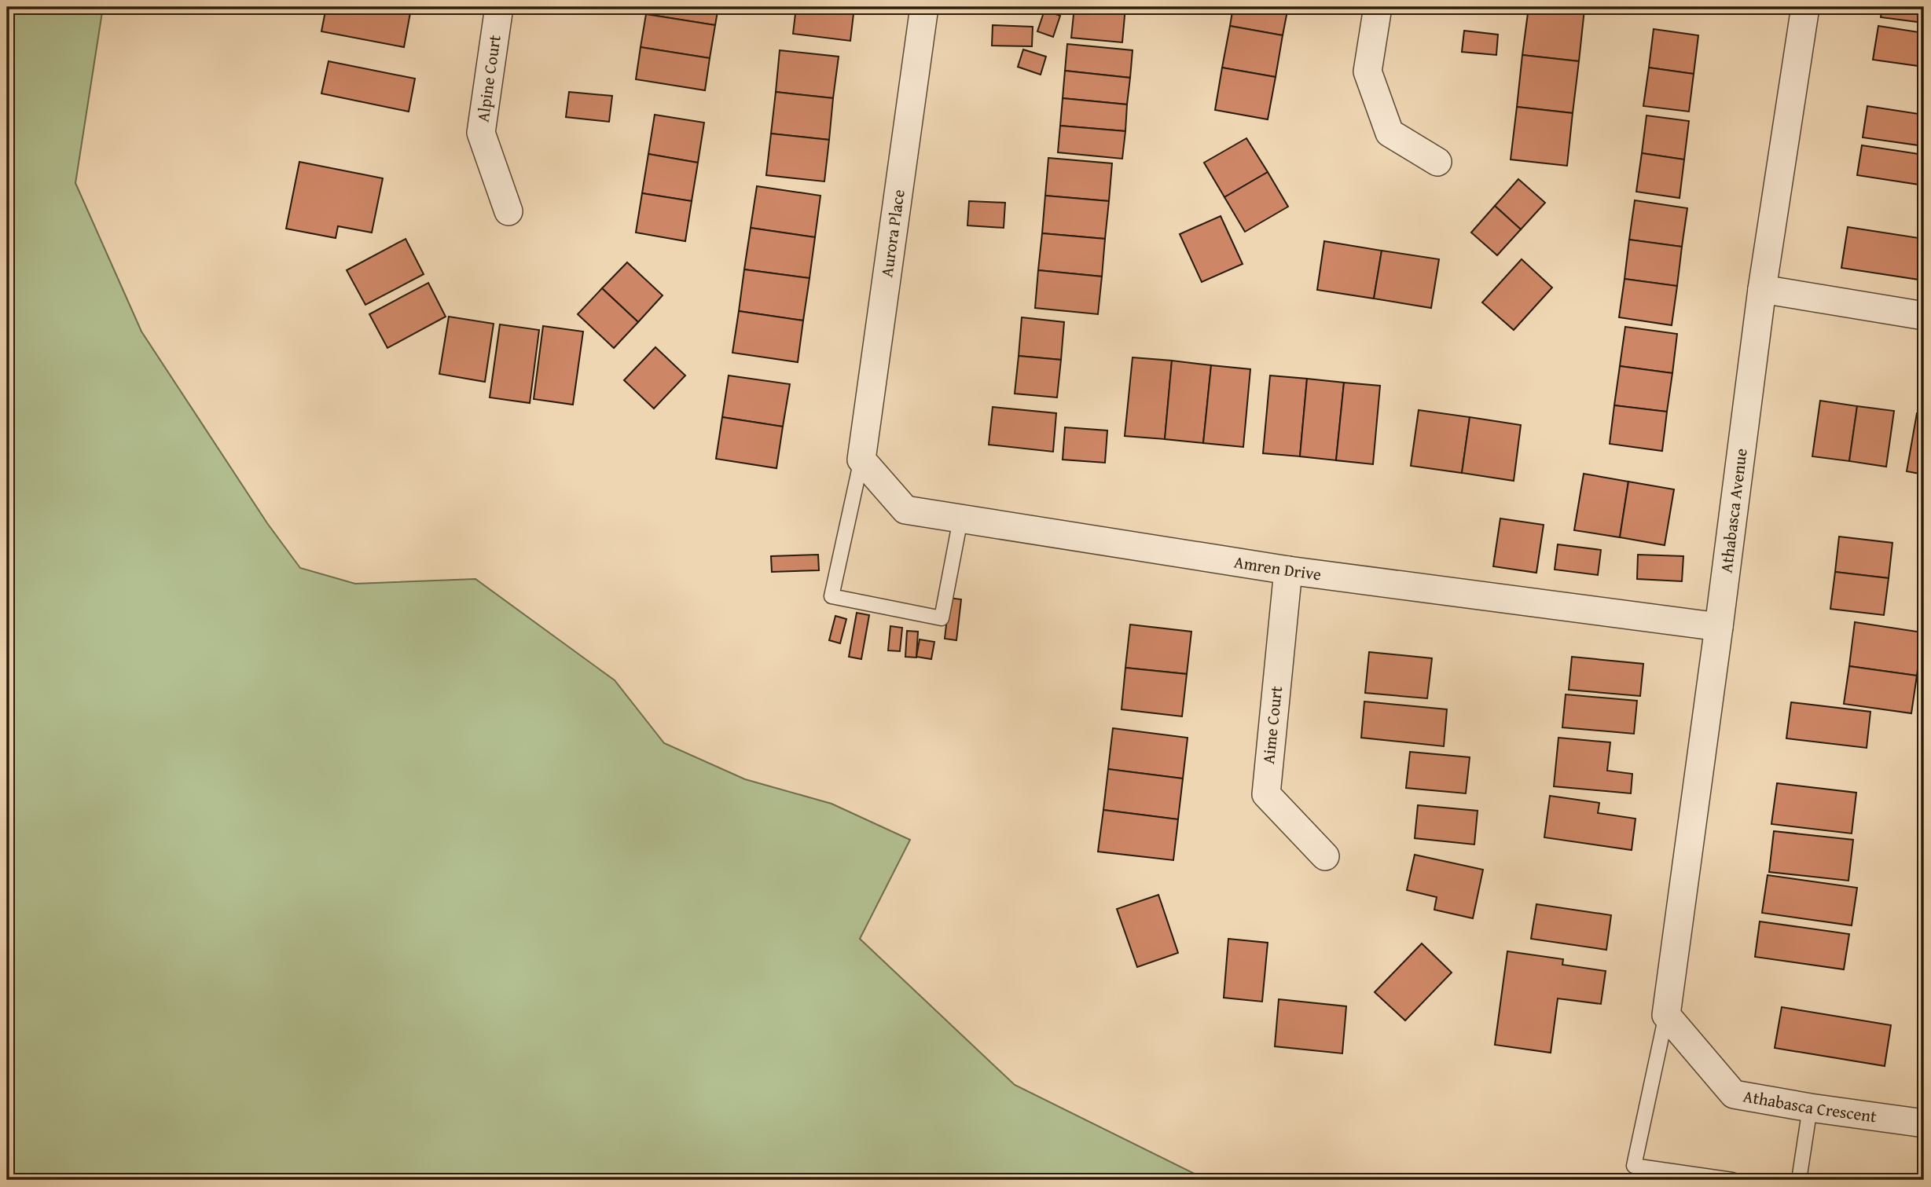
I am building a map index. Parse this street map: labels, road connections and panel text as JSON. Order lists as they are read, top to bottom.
{
  "streets": {
    "street": [
      "Alpine Court",
      "Aurora Place",
      "Athabasca Avenue",
      "Amren Drive",
      "Aime Court",
      "Athabasca Crescent"
    ]
  },
  "crossings": [
    ["Aurora Place", "Amren Drive"],
    ["Athabasca Avenue", "Amren Drive"],
    ["Athabasca Avenue", "Athabasca Crescent"],
    ["Amren Drive", "Aime Court"]
  ]
}
